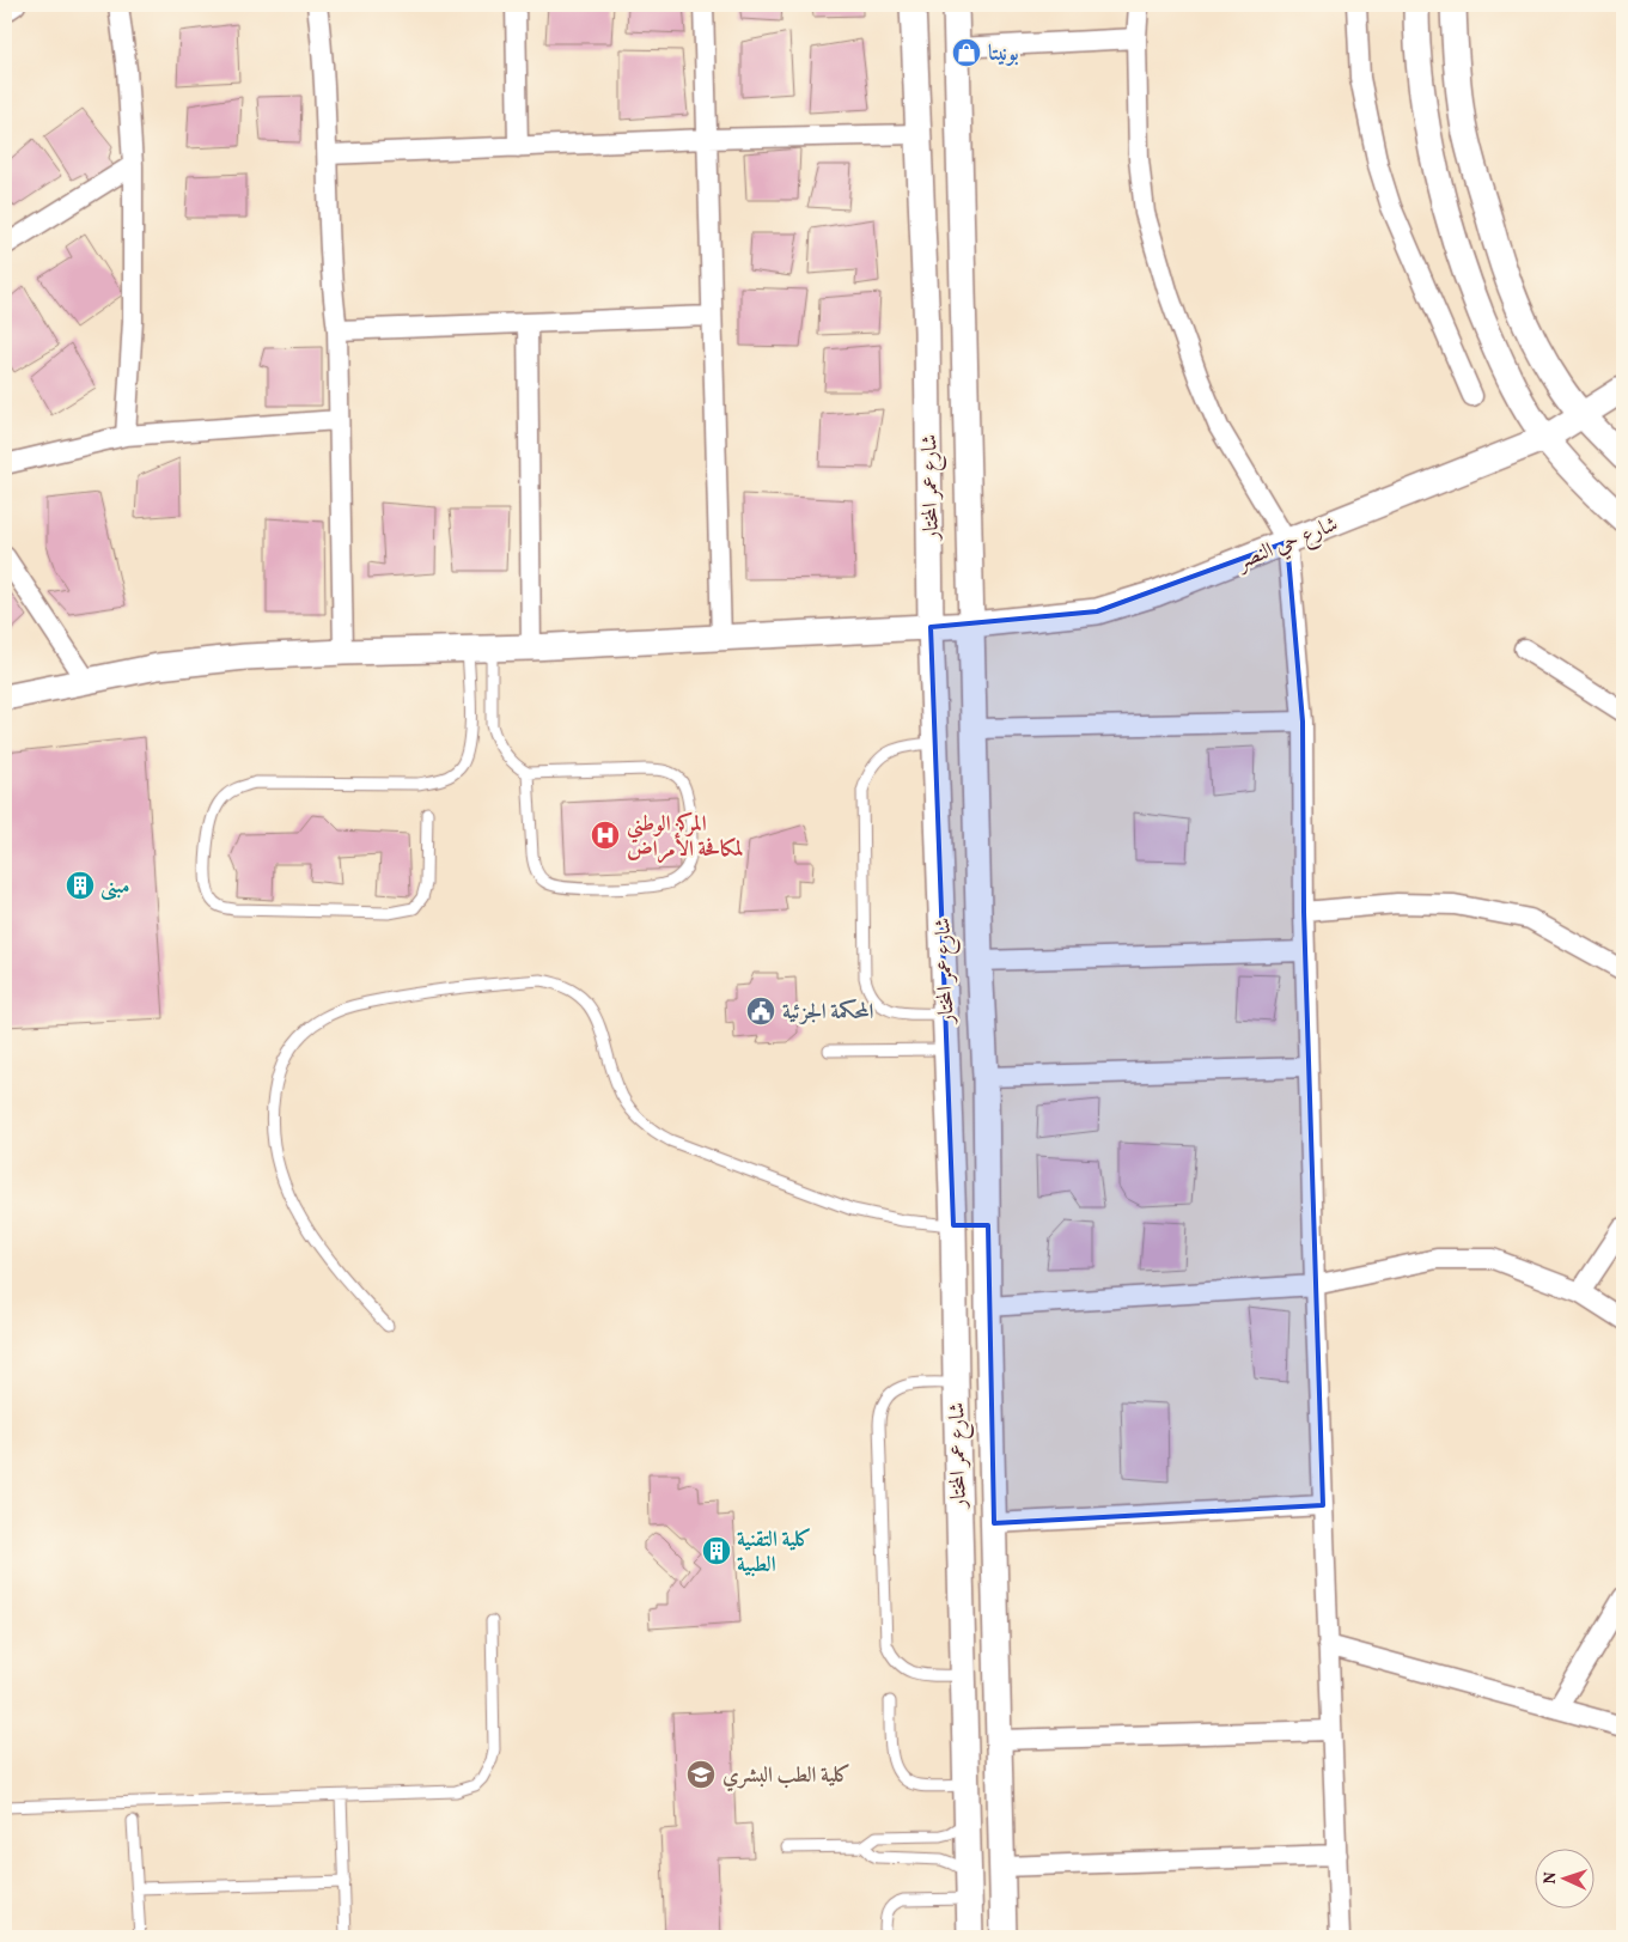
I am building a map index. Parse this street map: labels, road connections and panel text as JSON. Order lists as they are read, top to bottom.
{
  "streets": {
    "street": ["شارع عمر المختار", "شارع حي النصر"]
  },
  "crossings": [
    ["شارع عمر المختار", "شارع حي النصر"]
  ],
  "places": {
    "shop": ["بونيتا"],
    "hospital": ["المركز الوطني لمكافحة الأمراض"],
    "building": ["مبنى", "كلية التقنية الطبية"],
    "public building": ["المحكمة الجزئية"],
    "school or university": ["كلية الطب البشري"]
  },
  "north": "left"
}
